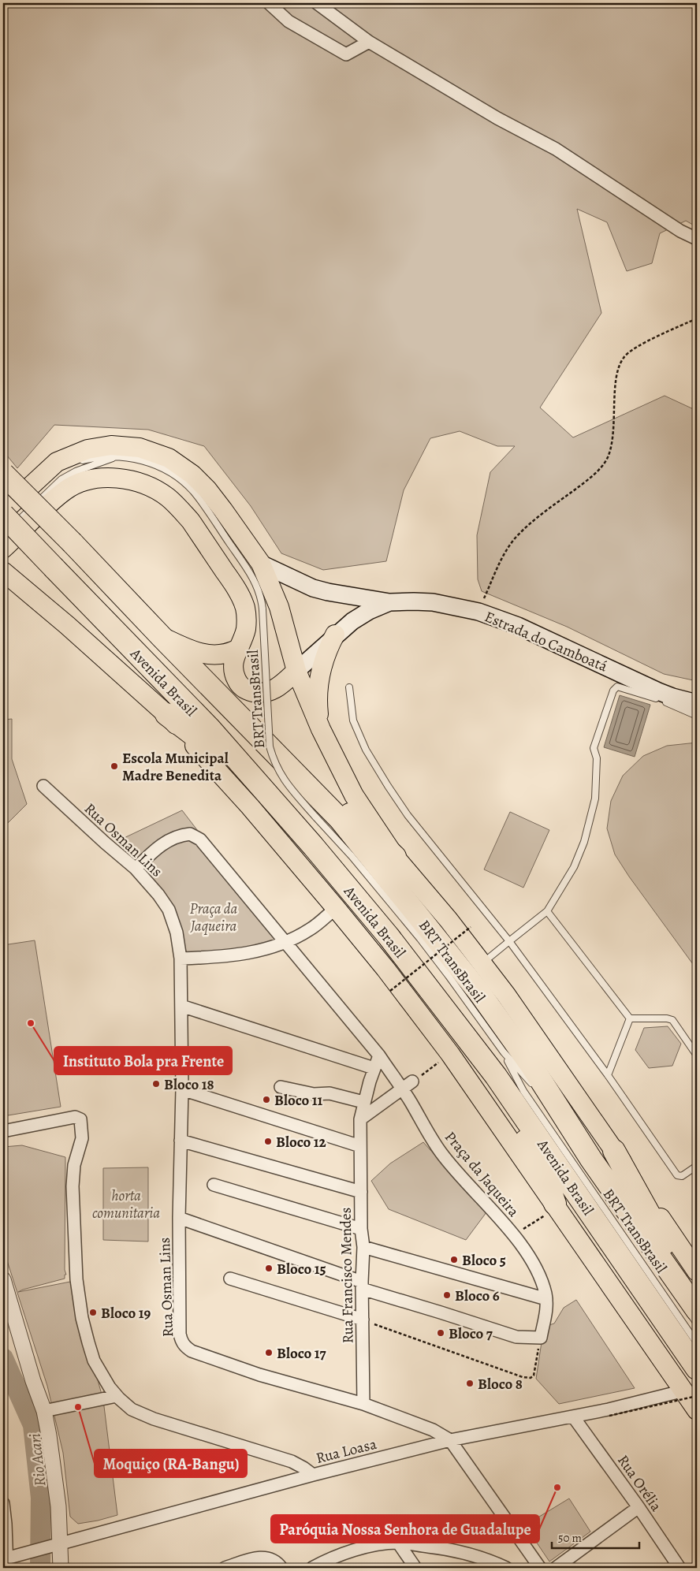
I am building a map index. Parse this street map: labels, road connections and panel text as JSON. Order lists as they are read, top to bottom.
{
  "streets": {
    "highway": ["Avenida Brasil"],
    "main road": ["Estrada do Camboatá"],
    "street": [
      "Rua Osman Lins",
      "Praça da Jaqueira",
      "Rua Francisco Mendes",
      "Rua Loasa",
      "Rua Orélia"
    ],
    "lane": ["BRT TransBrasil"]
  },
  "crossings": [
    ["Estrada do Camboatá", "Avenida Brasil"],
    ["Avenida Brasil", "Rua Loasa"],
    ["Rua Osman Lins", "Praça da Jaqueira"],
    ["Rua Osman Lins", "Rua Francisco Mendes"],
    ["Praça da Jaqueira", "Rua Francisco Mendes"],
    ["Rua Loasa", "Rua Orélia"]
  ],
  "water": ["Rio Acari"],
  "parks": ["Praça da Jaqueira", "horta comunitaria"],
  "places": [
    "Escola Municipal Madre Benedita",
    "Instituto Bola pra Frente",
    "Bloco 18",
    "Bloco 11",
    "Bloco 12",
    "Bloco 5",
    "Bloco 15",
    "Bloco 6",
    "Bloco 19",
    "Bloco 7",
    "Bloco 17",
    "Bloco 8",
    "Moquiço (RA-Bangu)",
    "Paróquia Nossa Senhora de Guadalupe"
  ],
  "scale_bar": "50 m"
}
